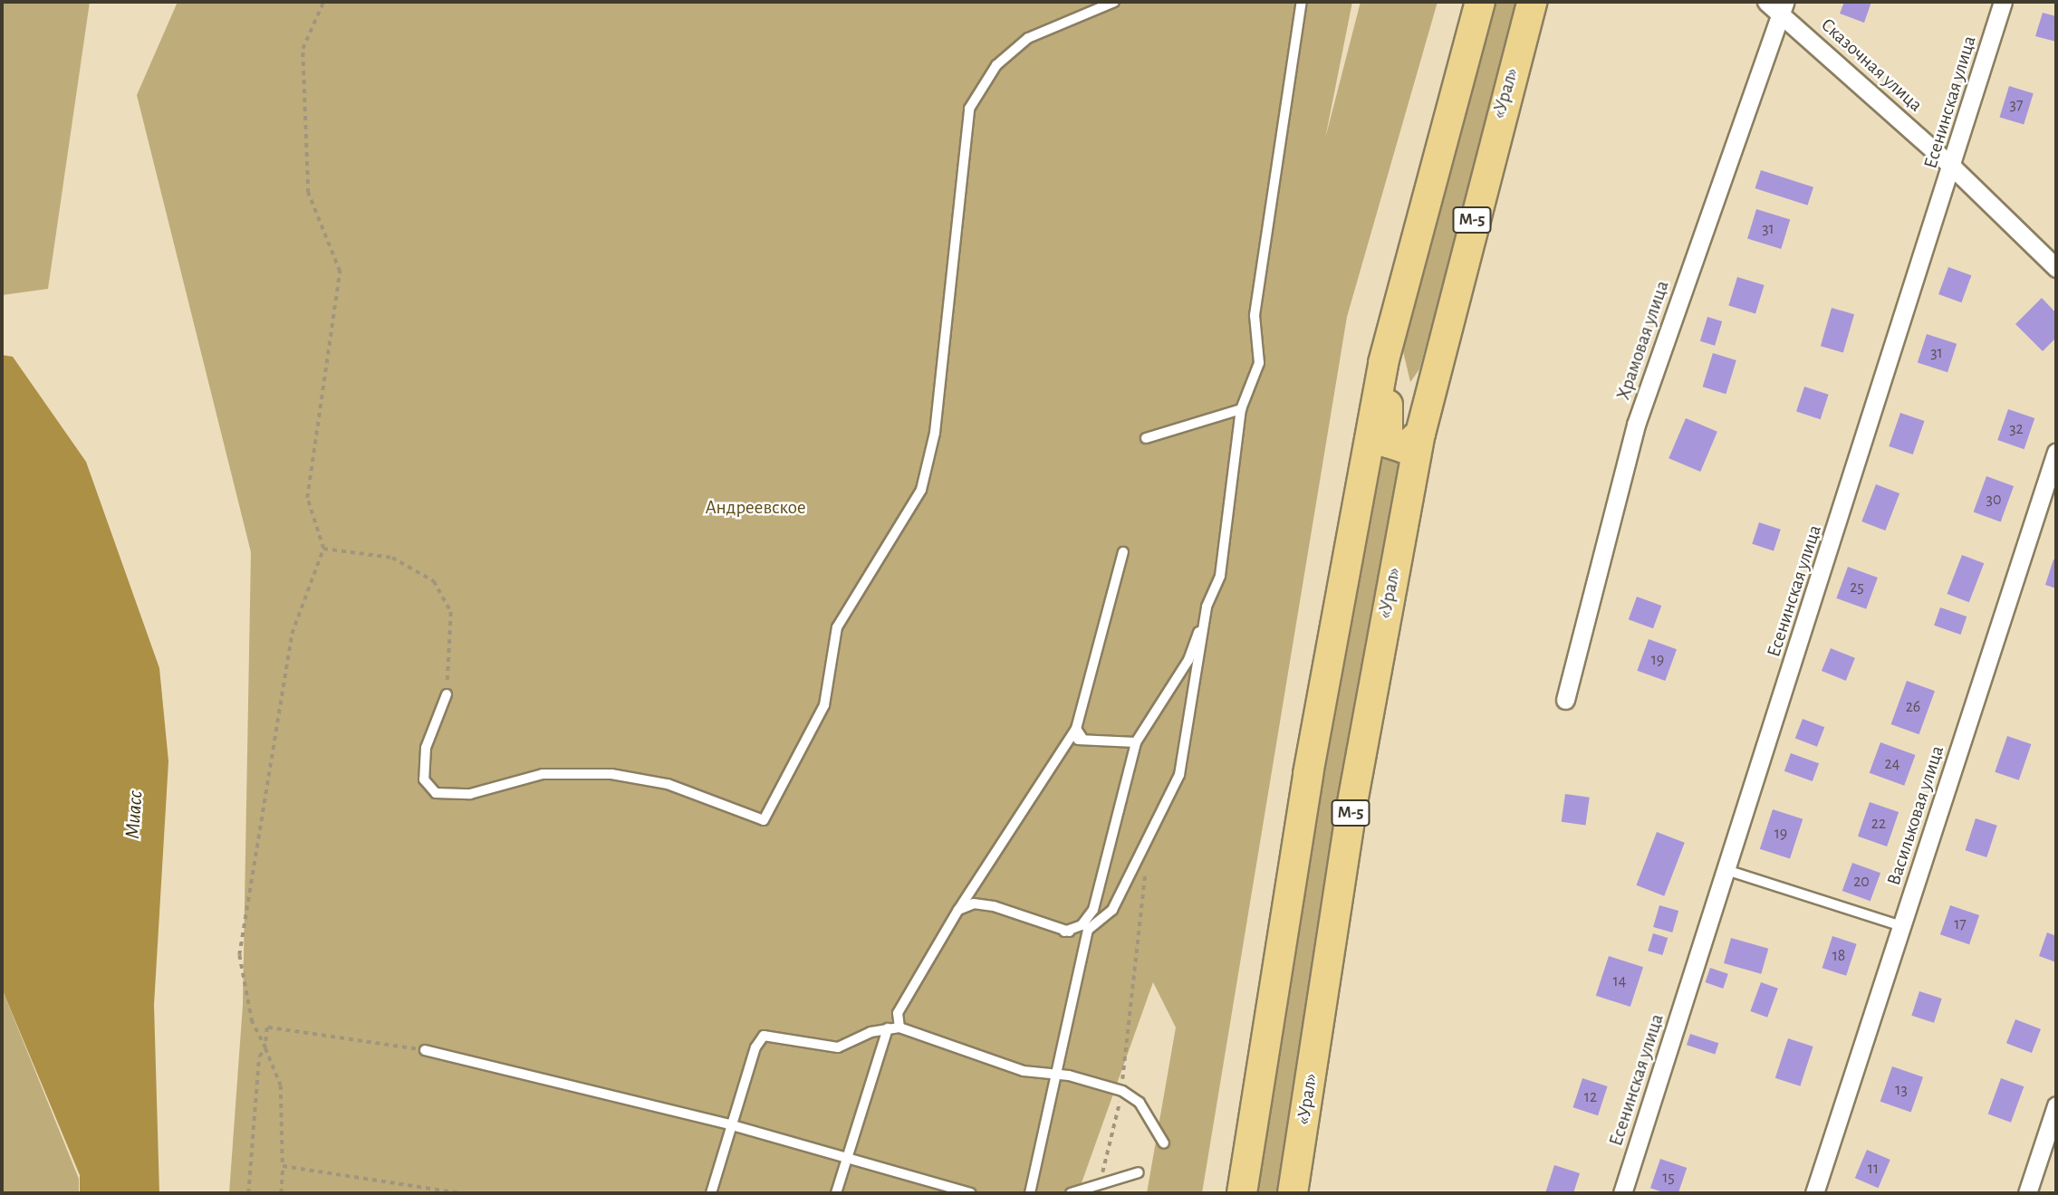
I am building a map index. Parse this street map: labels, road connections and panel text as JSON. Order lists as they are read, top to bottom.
{
  "streets": {
    "main road": ["«Урал»", "М-5"],
    "street": [
      "Сказочная улица",
      "Есенинская улица",
      "Храмовая улица",
      "Васильковая улица"
    ]
  },
  "crossings": [
    ["Сказочная улица", "Есенинская улица"],
    ["Сказочная улица", "Храмовая улица"]
  ],
  "water": ["Миасс"],
  "parks": ["Андреевское"],
  "house_numbers": [
    "37",
    "31",
    "31",
    "32",
    "30",
    "25",
    "19",
    "26",
    "24",
    "22",
    "19",
    "20",
    "17",
    "18",
    "14",
    "13",
    "12",
    "11",
    "15"
  ]
}
